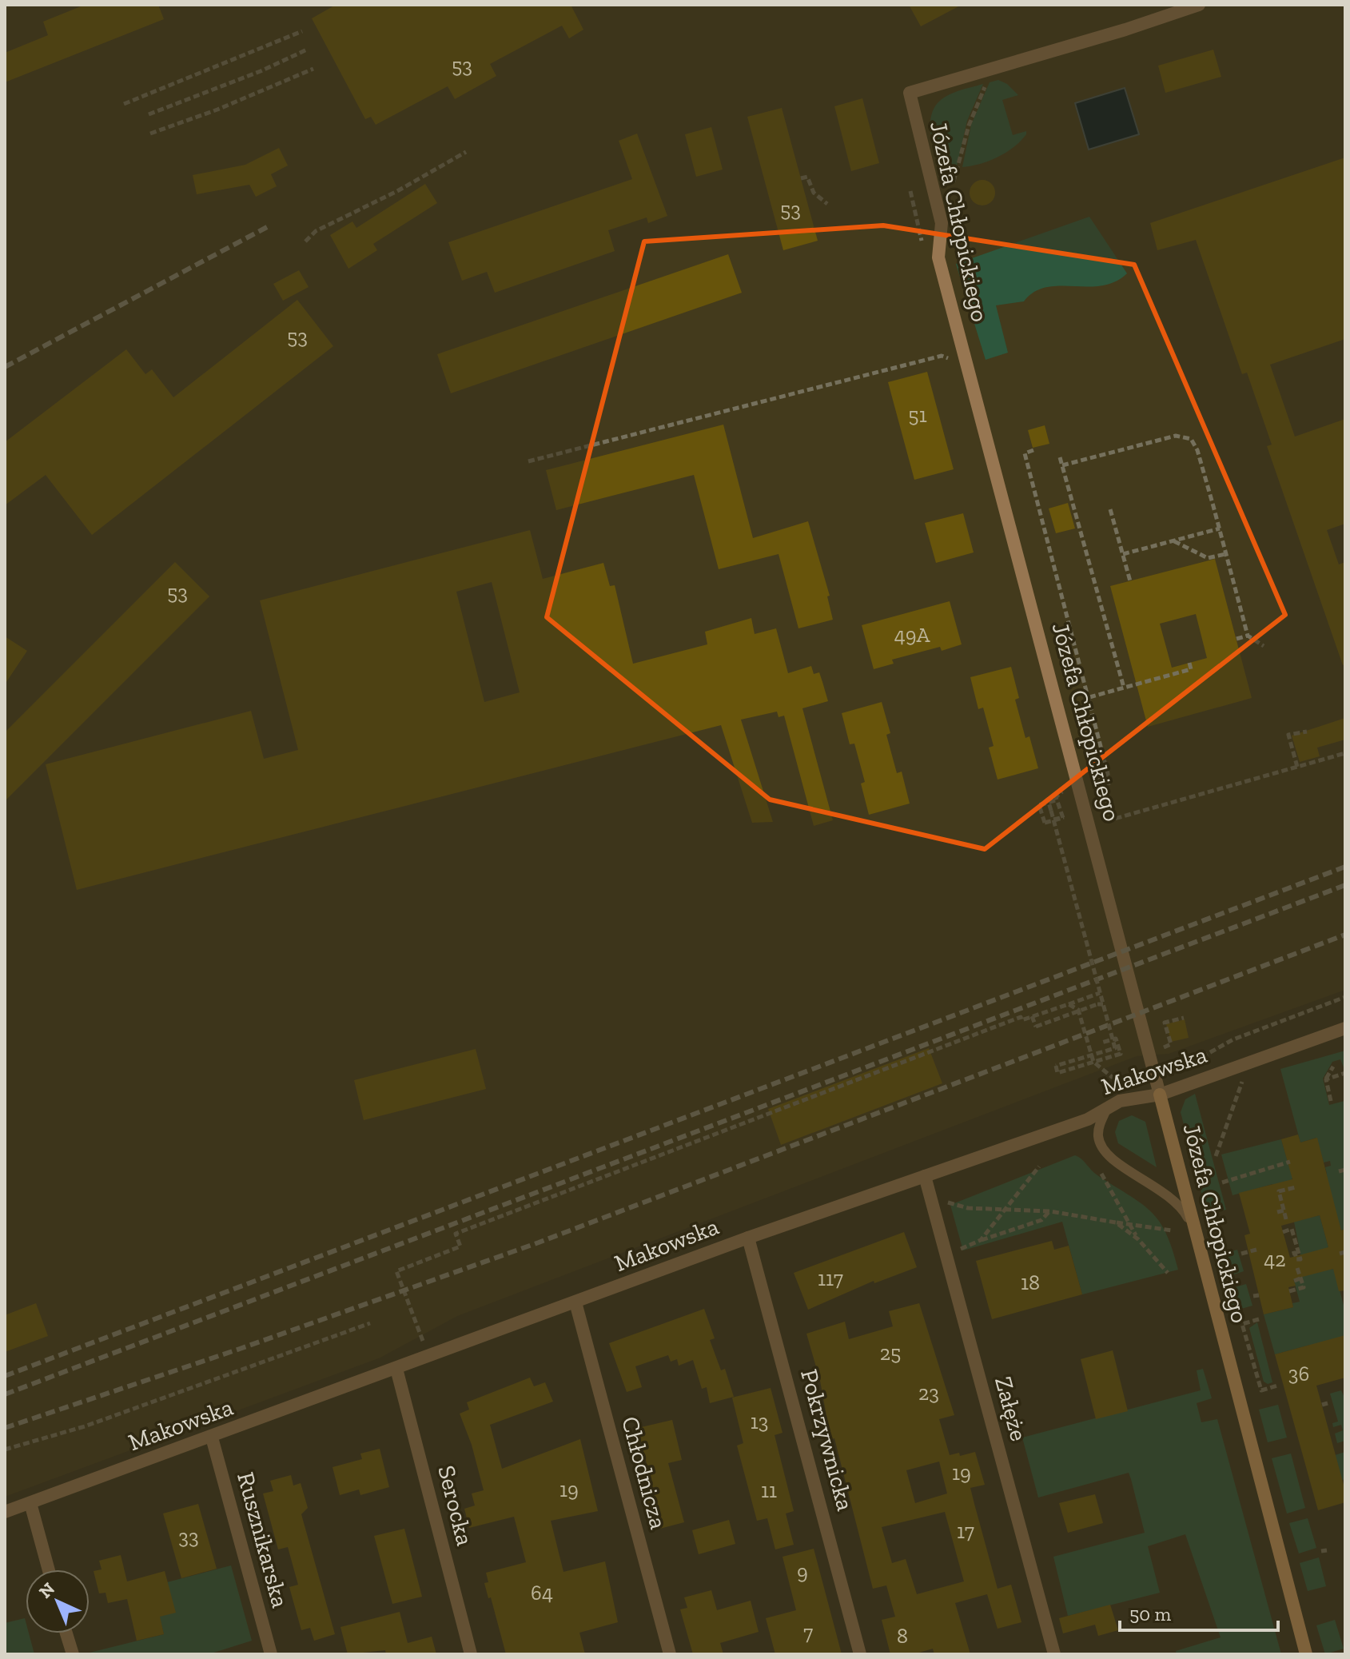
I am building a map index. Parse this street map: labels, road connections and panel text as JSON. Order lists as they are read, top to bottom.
{
  "streets": {
    "street": [
      "Józefa Chłopickiego",
      "Makowska",
      "Załęże",
      "Pokrzywnicka",
      "Chłodnicza",
      "Serocka",
      "Rusznikarska"
    ]
  },
  "crossings": [
    ["Józefa Chłopickiego", "Makowska"],
    ["Makowska", "Załęże"],
    ["Makowska", "Pokrzywnicka"],
    ["Makowska", "Chłodnicza"],
    ["Makowska", "Serocka"],
    ["Makowska", "Rusznikarska"]
  ],
  "house_numbers": [
    "53",
    "53",
    "53",
    "51",
    "53",
    "49A",
    "42",
    "117",
    "18",
    "25",
    "36",
    "23",
    "13",
    "19",
    "19",
    "11",
    "17",
    "33",
    "9",
    "64",
    "7",
    "8"
  ],
  "scale_bar": "50 m",
  "north": "top left"
}
